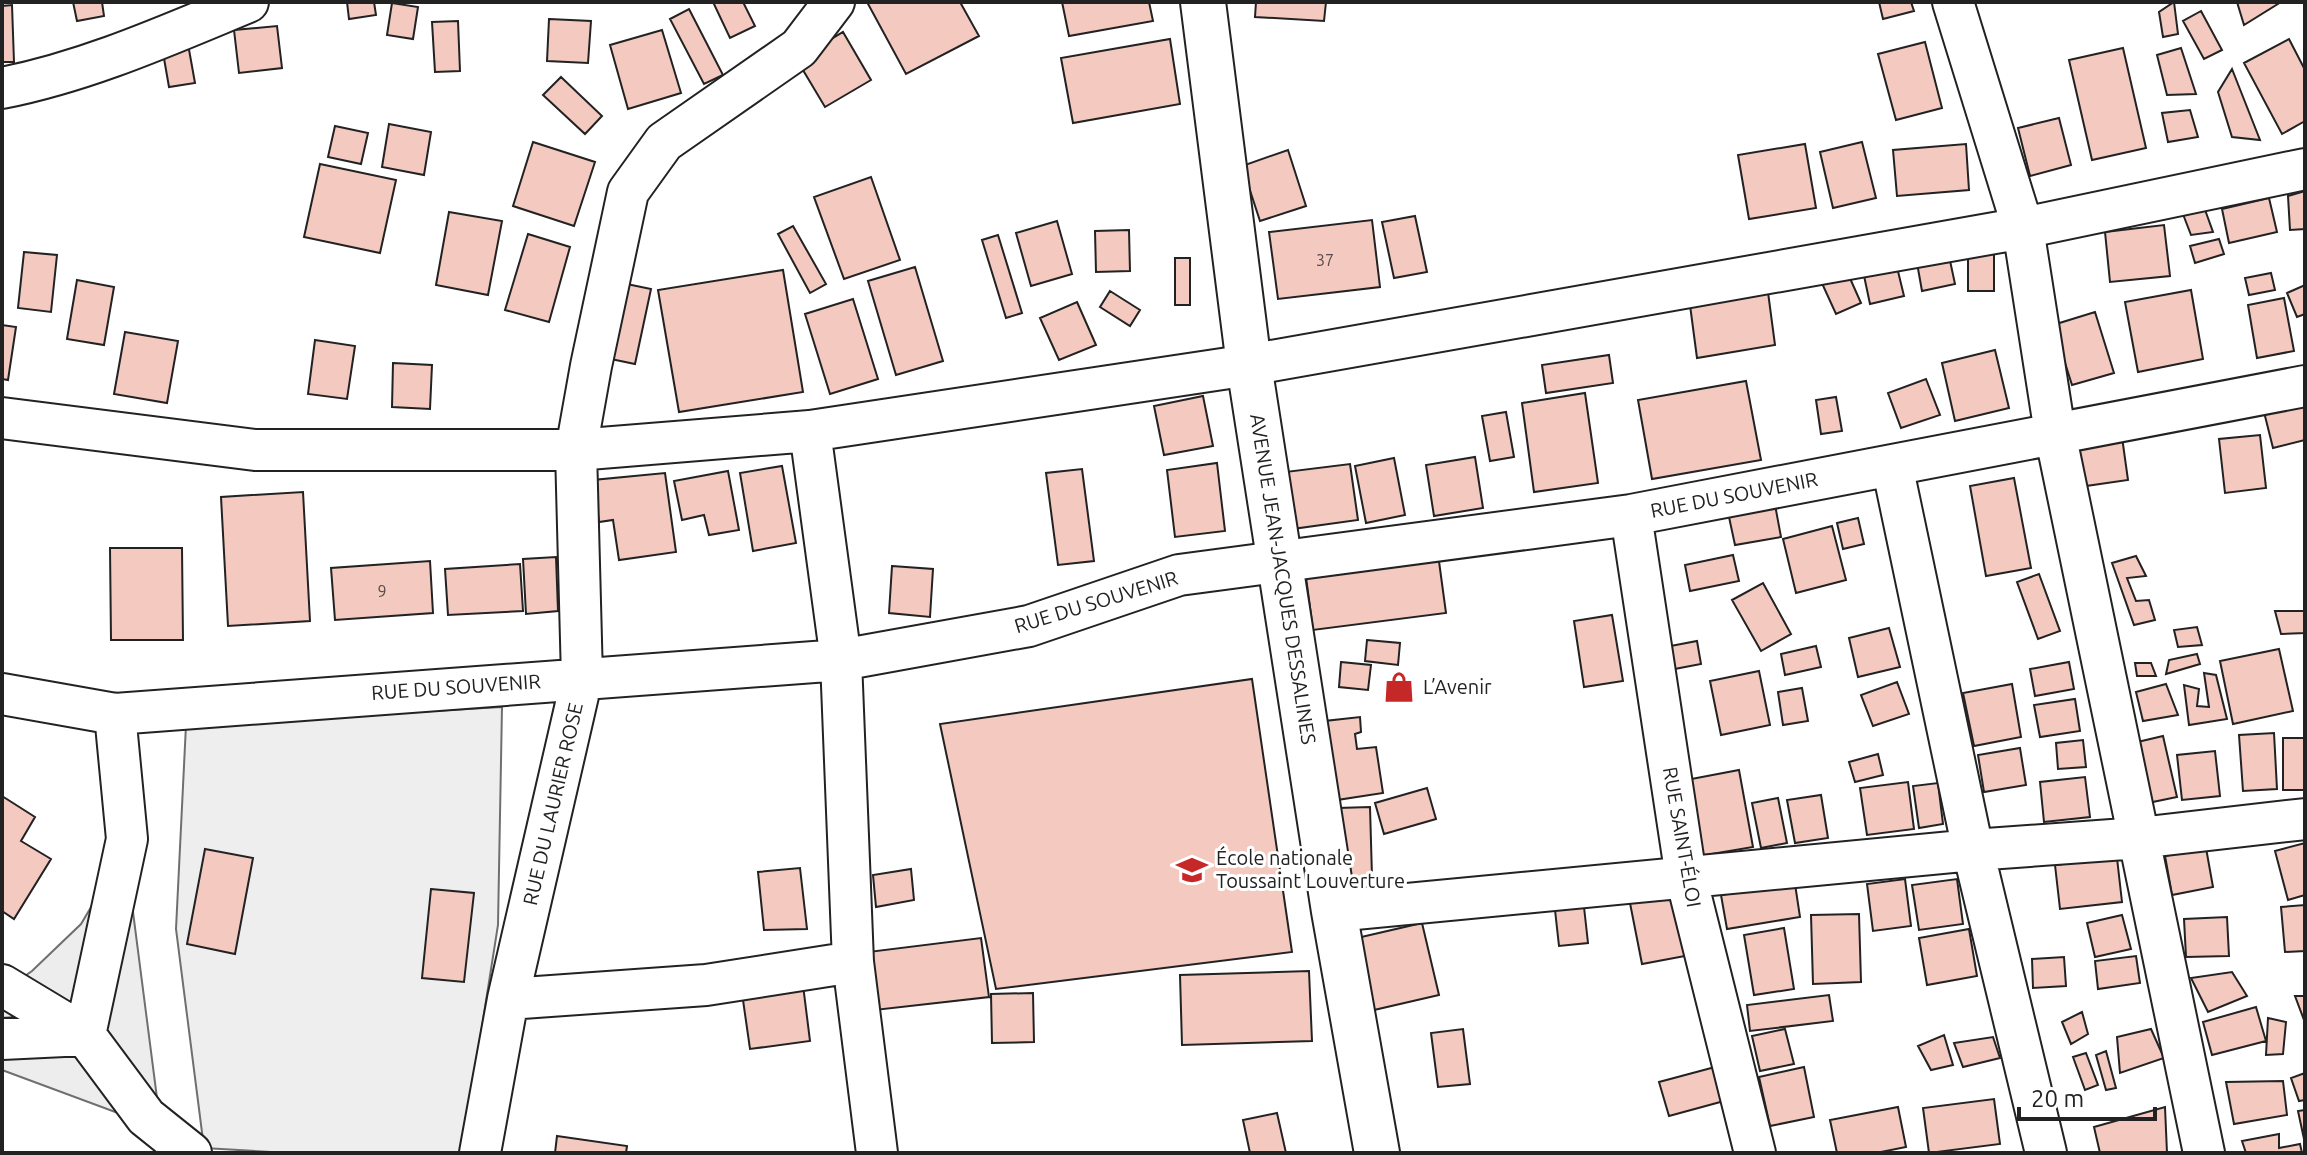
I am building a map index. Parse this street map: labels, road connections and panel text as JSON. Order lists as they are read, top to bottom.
{
  "streets": {
    "main road": ["AVENUE JEAN-JACQUES DESSALINES"],
    "street": ["RUE DU SOUVENIR", "RUE DU LAURIER ROSE", "RUE SAINT-ÉLOI"]
  },
  "crossings": [
    ["RUE DU SOUVENIR", "AVENUE JEAN-JACQUES DESSALINES"],
    ["RUE DU SOUVENIR", "RUE DU LAURIER ROSE"],
    ["RUE DU SOUVENIR", "RUE SAINT-ÉLOI"]
  ],
  "places": {
    "shop": ["L’Avenir"],
    "school or university": ["École nationale Toussaint Louverture"]
  },
  "house_numbers": ["37", "9"],
  "scale_bar": "20 m"
}
